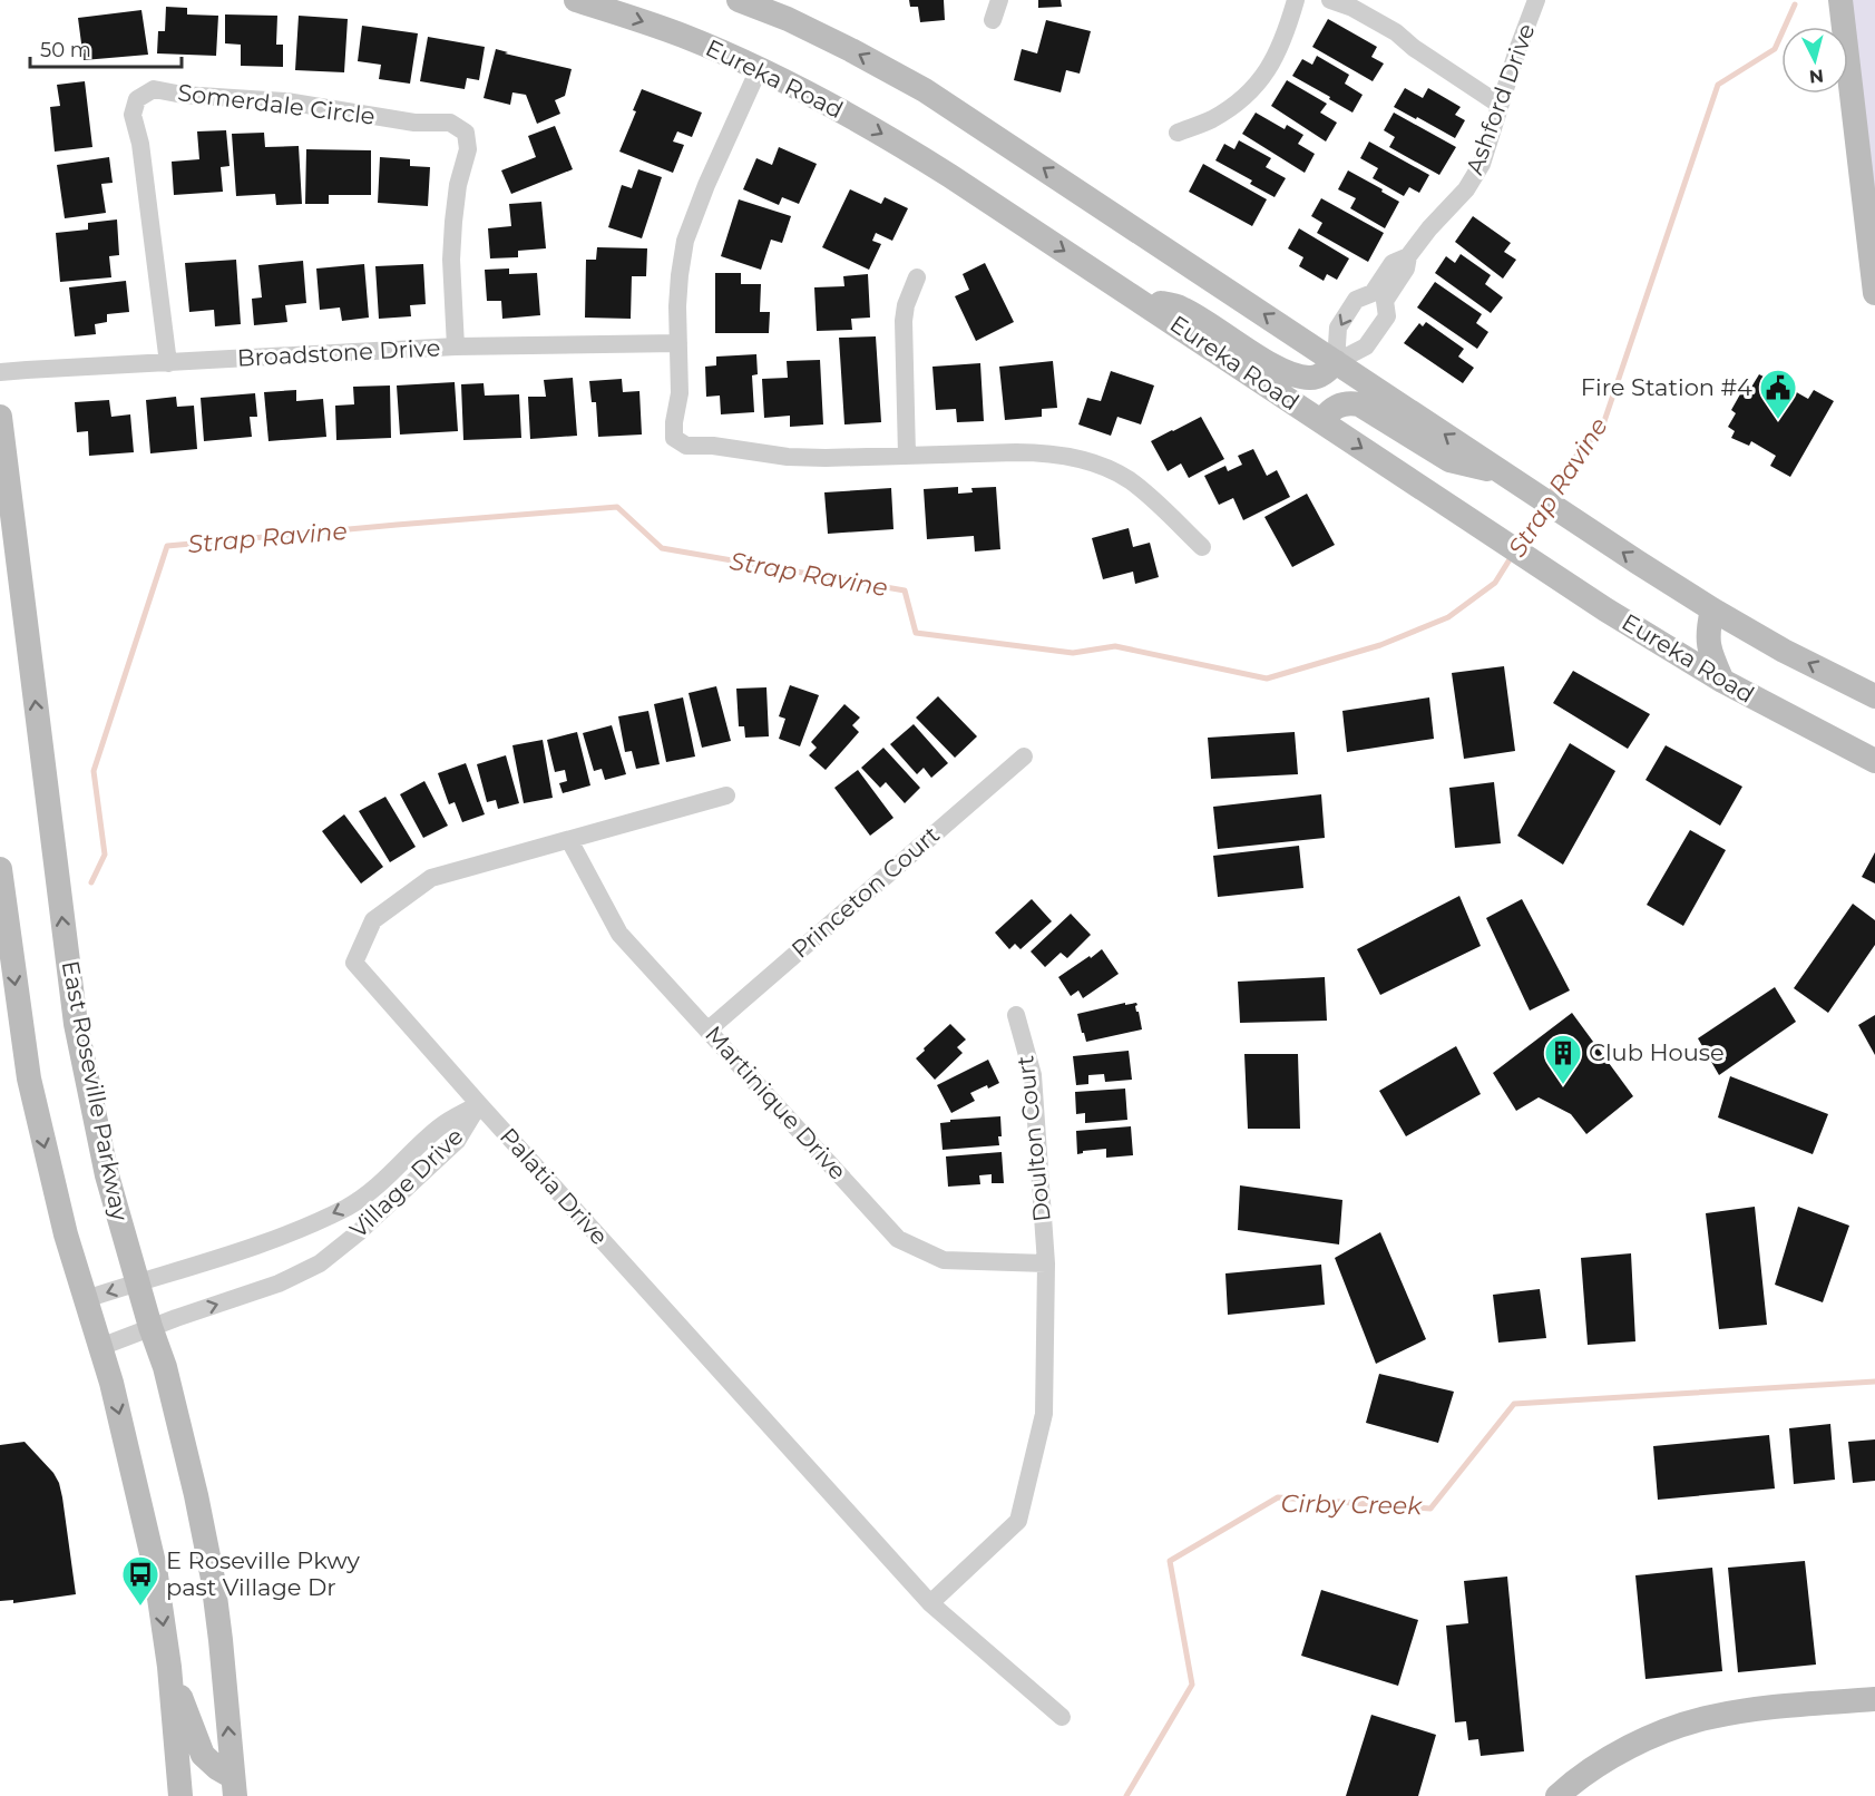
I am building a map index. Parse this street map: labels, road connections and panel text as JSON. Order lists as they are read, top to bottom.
{
  "streets": {
    "main road": ["Eureka Road", "East Roseville Parkway"],
    "street": [
      "Ashford Drive",
      "Somerdale Circle",
      "Broadstone Drive",
      "Princeton Court",
      "Martinique Drive",
      "Doulton Court",
      "Village Drive",
      "Palatia Drive"
    ]
  },
  "crossings": [
    ["Somerdale Circle", "Broadstone Drive"],
    ["Princeton Court", "Martinique Drive"],
    ["East Roseville Parkway", "Village Drive"],
    ["Martinique Drive", "Doulton Court"],
    ["Martinique Drive", "Palatia Drive"],
    ["Doulton Court", "Palatia Drive"],
    ["Village Drive", "Palatia Drive"]
  ],
  "water": ["Strap Ravine", "Cirby Creek"],
  "places": {
    "public building": ["Fire Station #4"],
    "building": ["Club House"],
    "bus stop": ["E Roseville Pkwy past Village Dr"]
  },
  "scale_bar": "50 m",
  "north": "bottom"
}
